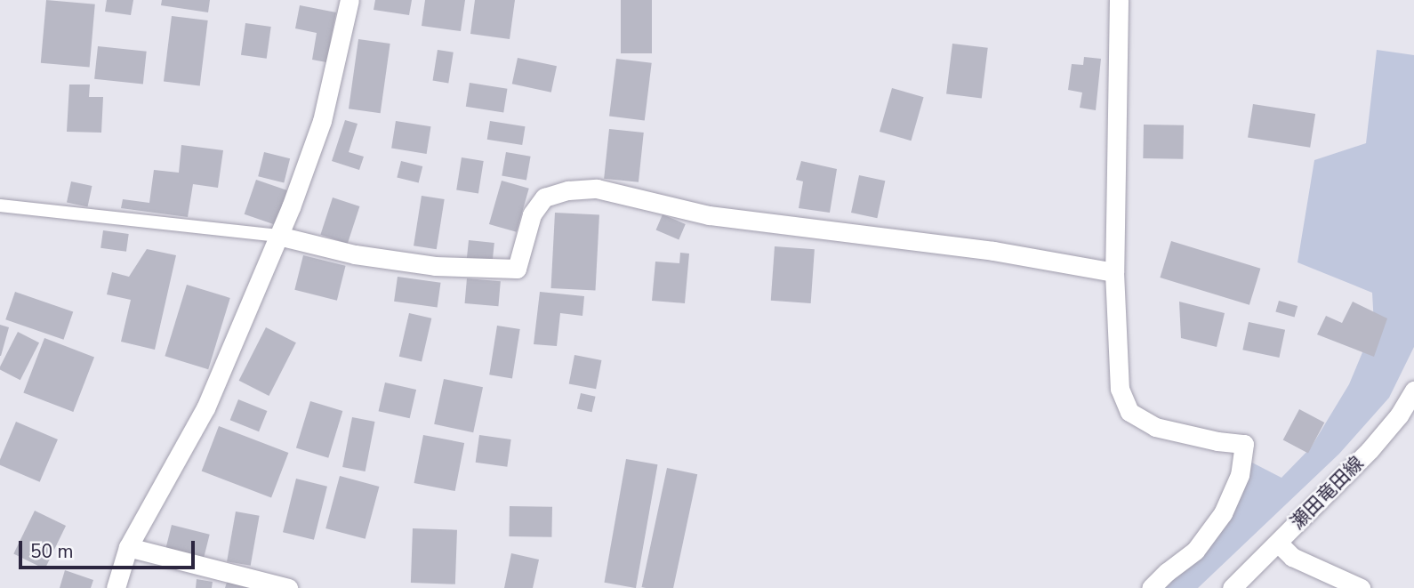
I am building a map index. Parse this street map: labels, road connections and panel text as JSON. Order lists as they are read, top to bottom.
{
  "streets": {
    "street": ["瀬田竜田線"]
  },
  "scale_bar": "50 m"
}
